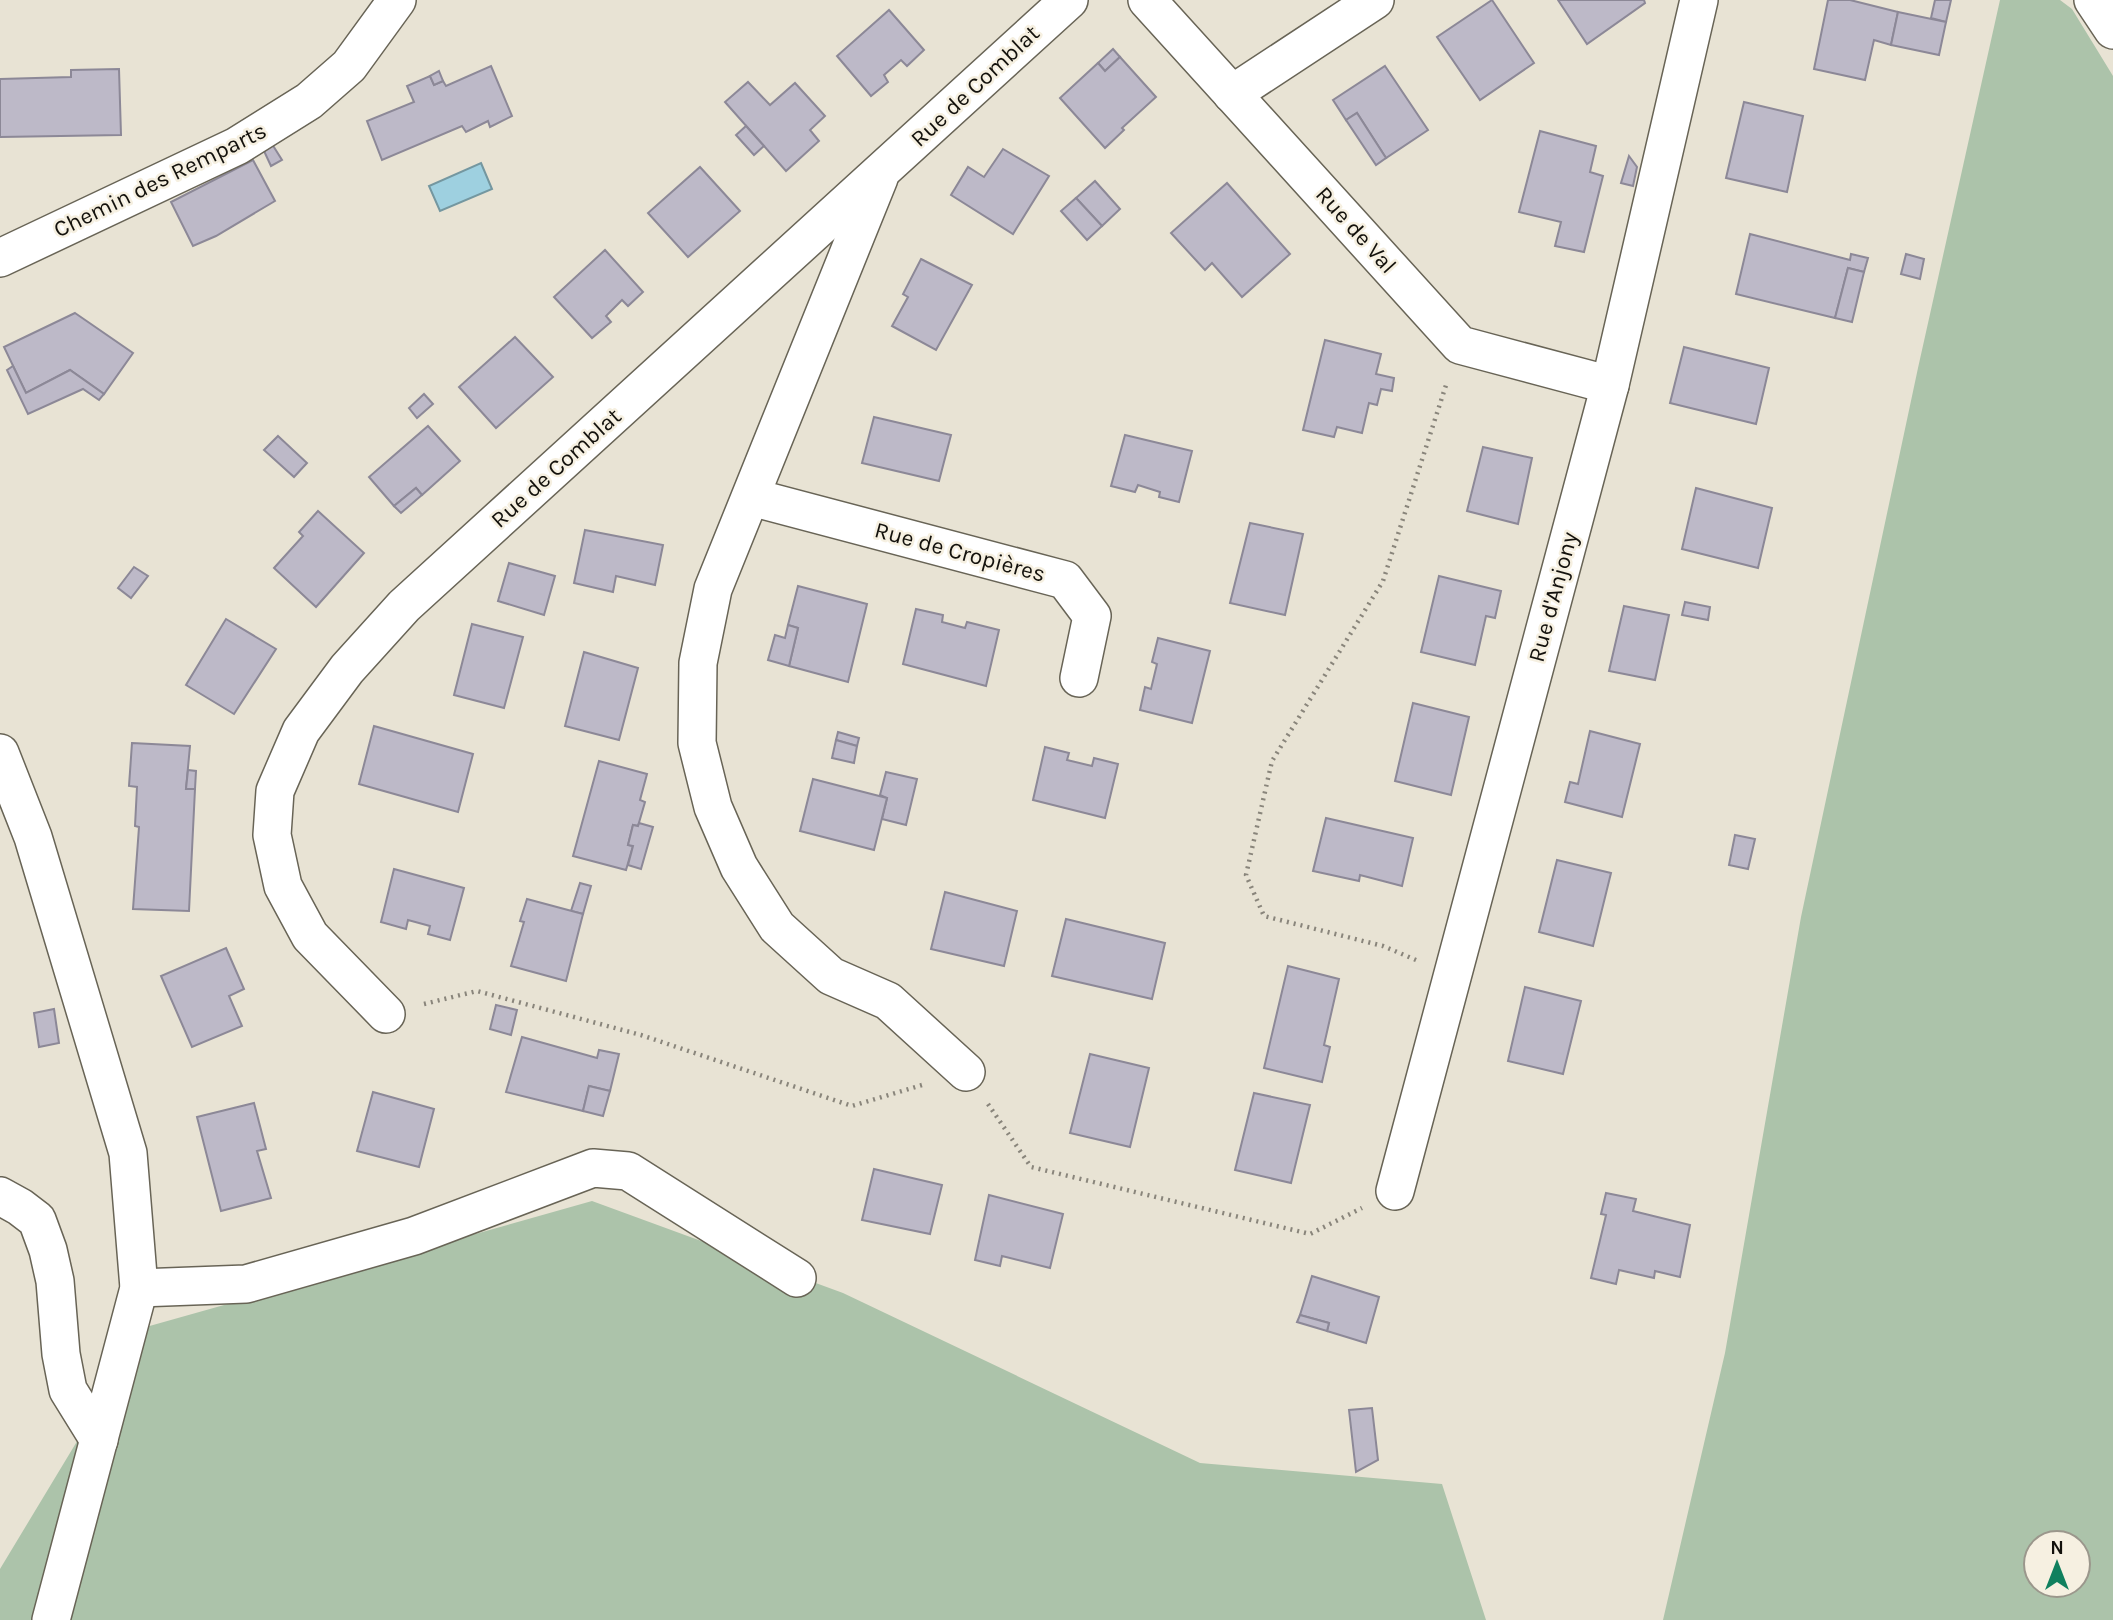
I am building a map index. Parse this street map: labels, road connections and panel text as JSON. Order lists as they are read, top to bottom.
{
  "streets": {
    "street": [
      "Rue de Comblat",
      "Chemin des Remparts",
      "Rue de Val",
      "Rue de Cropières",
      "Rue d'Anjony"
    ]
  },
  "north": "top"
}
